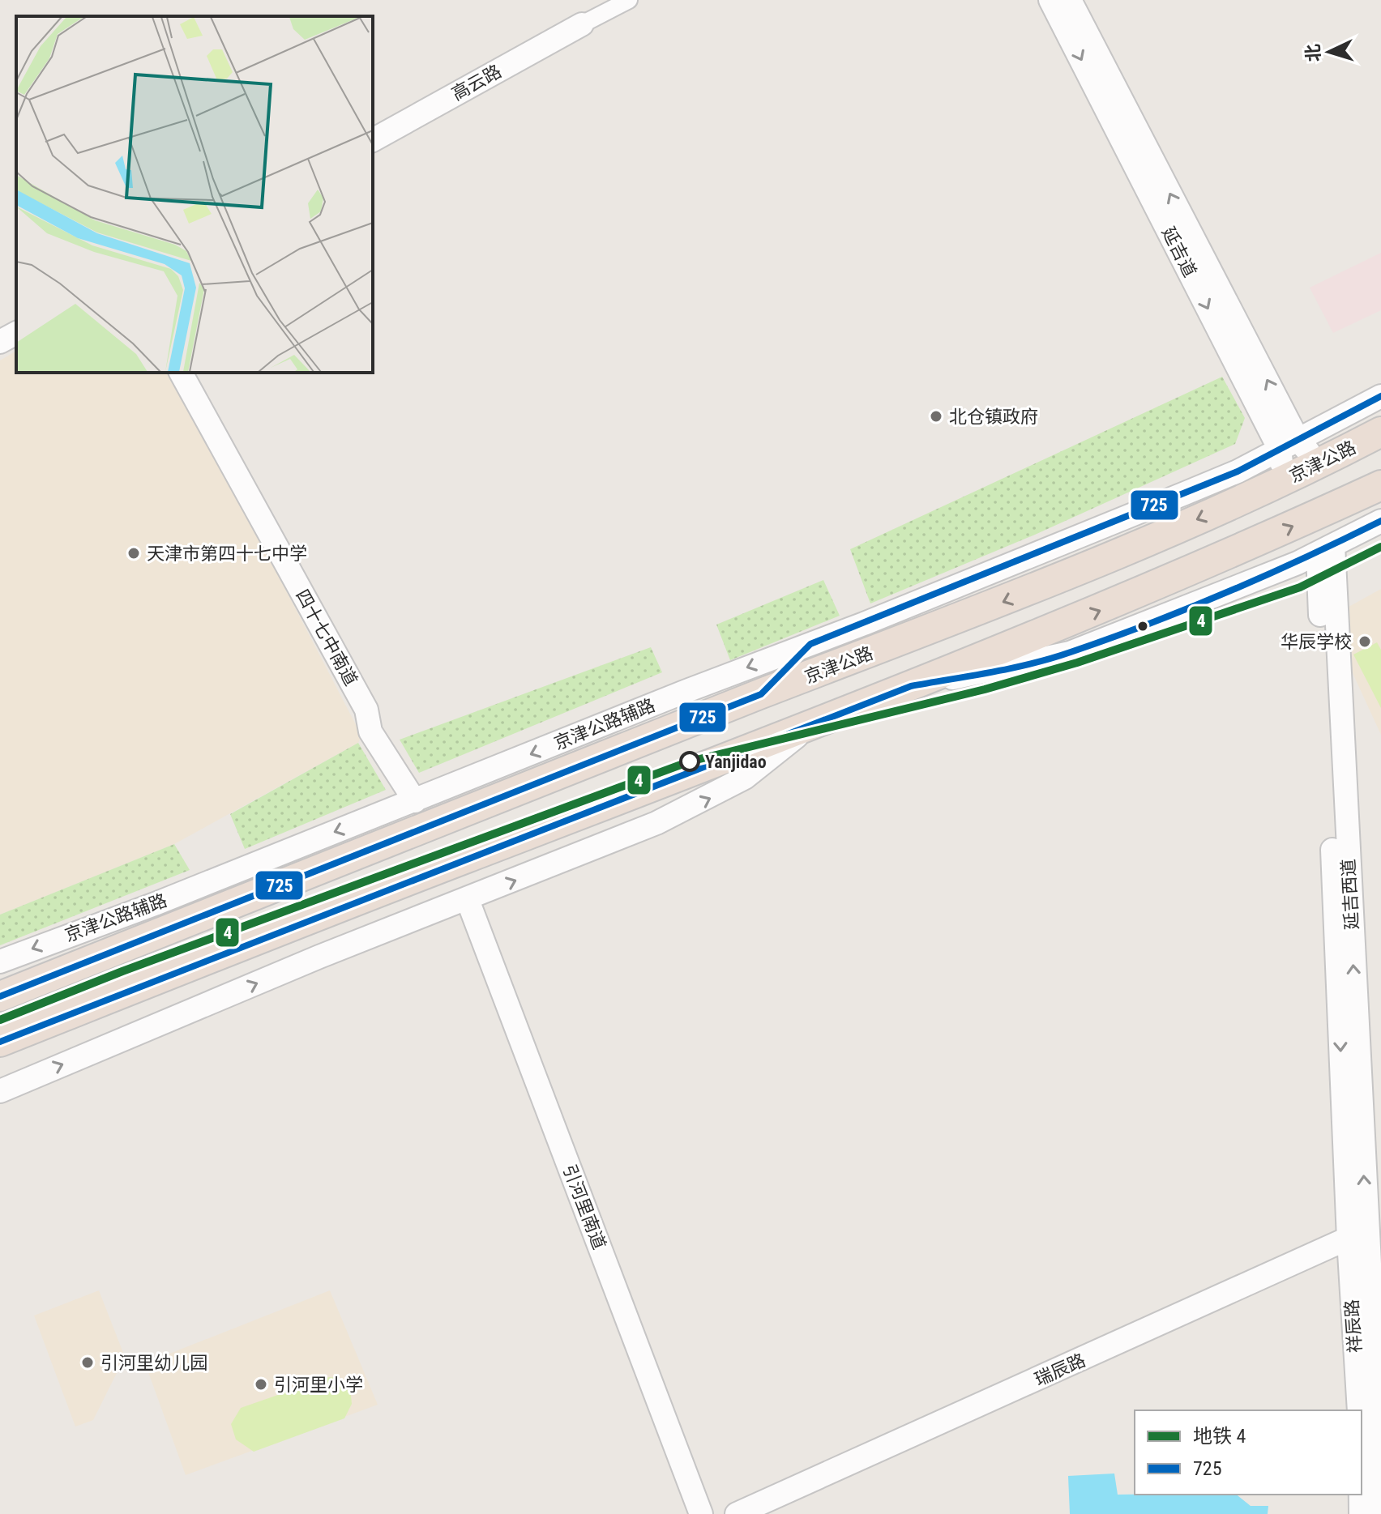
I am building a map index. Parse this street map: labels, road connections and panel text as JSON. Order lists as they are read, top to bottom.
{
  "streets": {
    "highway": ["京津公路"],
    "main road": [
      "高云路",
      "延吉道",
      "四十七中南道",
      "京津公路辅路",
      "延吉西道",
      "引河里南道",
      "祥辰路",
      "瑞辰路"
    ]
  },
  "crossings": [
    ["延吉道", "京津公路辅路"],
    ["四十七中南道", "京津公路辅路"],
    ["延吉西道", "祥辰路"],
    ["延吉西道", "瑞辰路"],
    ["祥辰路", "瑞辰路"]
  ],
  "places": [
    "北仓镇政府",
    "天津市第四十七中学",
    "华辰学校",
    "Yanjidao",
    "引河里幼儿园",
    "引河里小学"
  ],
  "lines": ["transit line 725", "metro line 4"],
  "legend": ["地铁 4", "725"],
  "north": "left"
}
